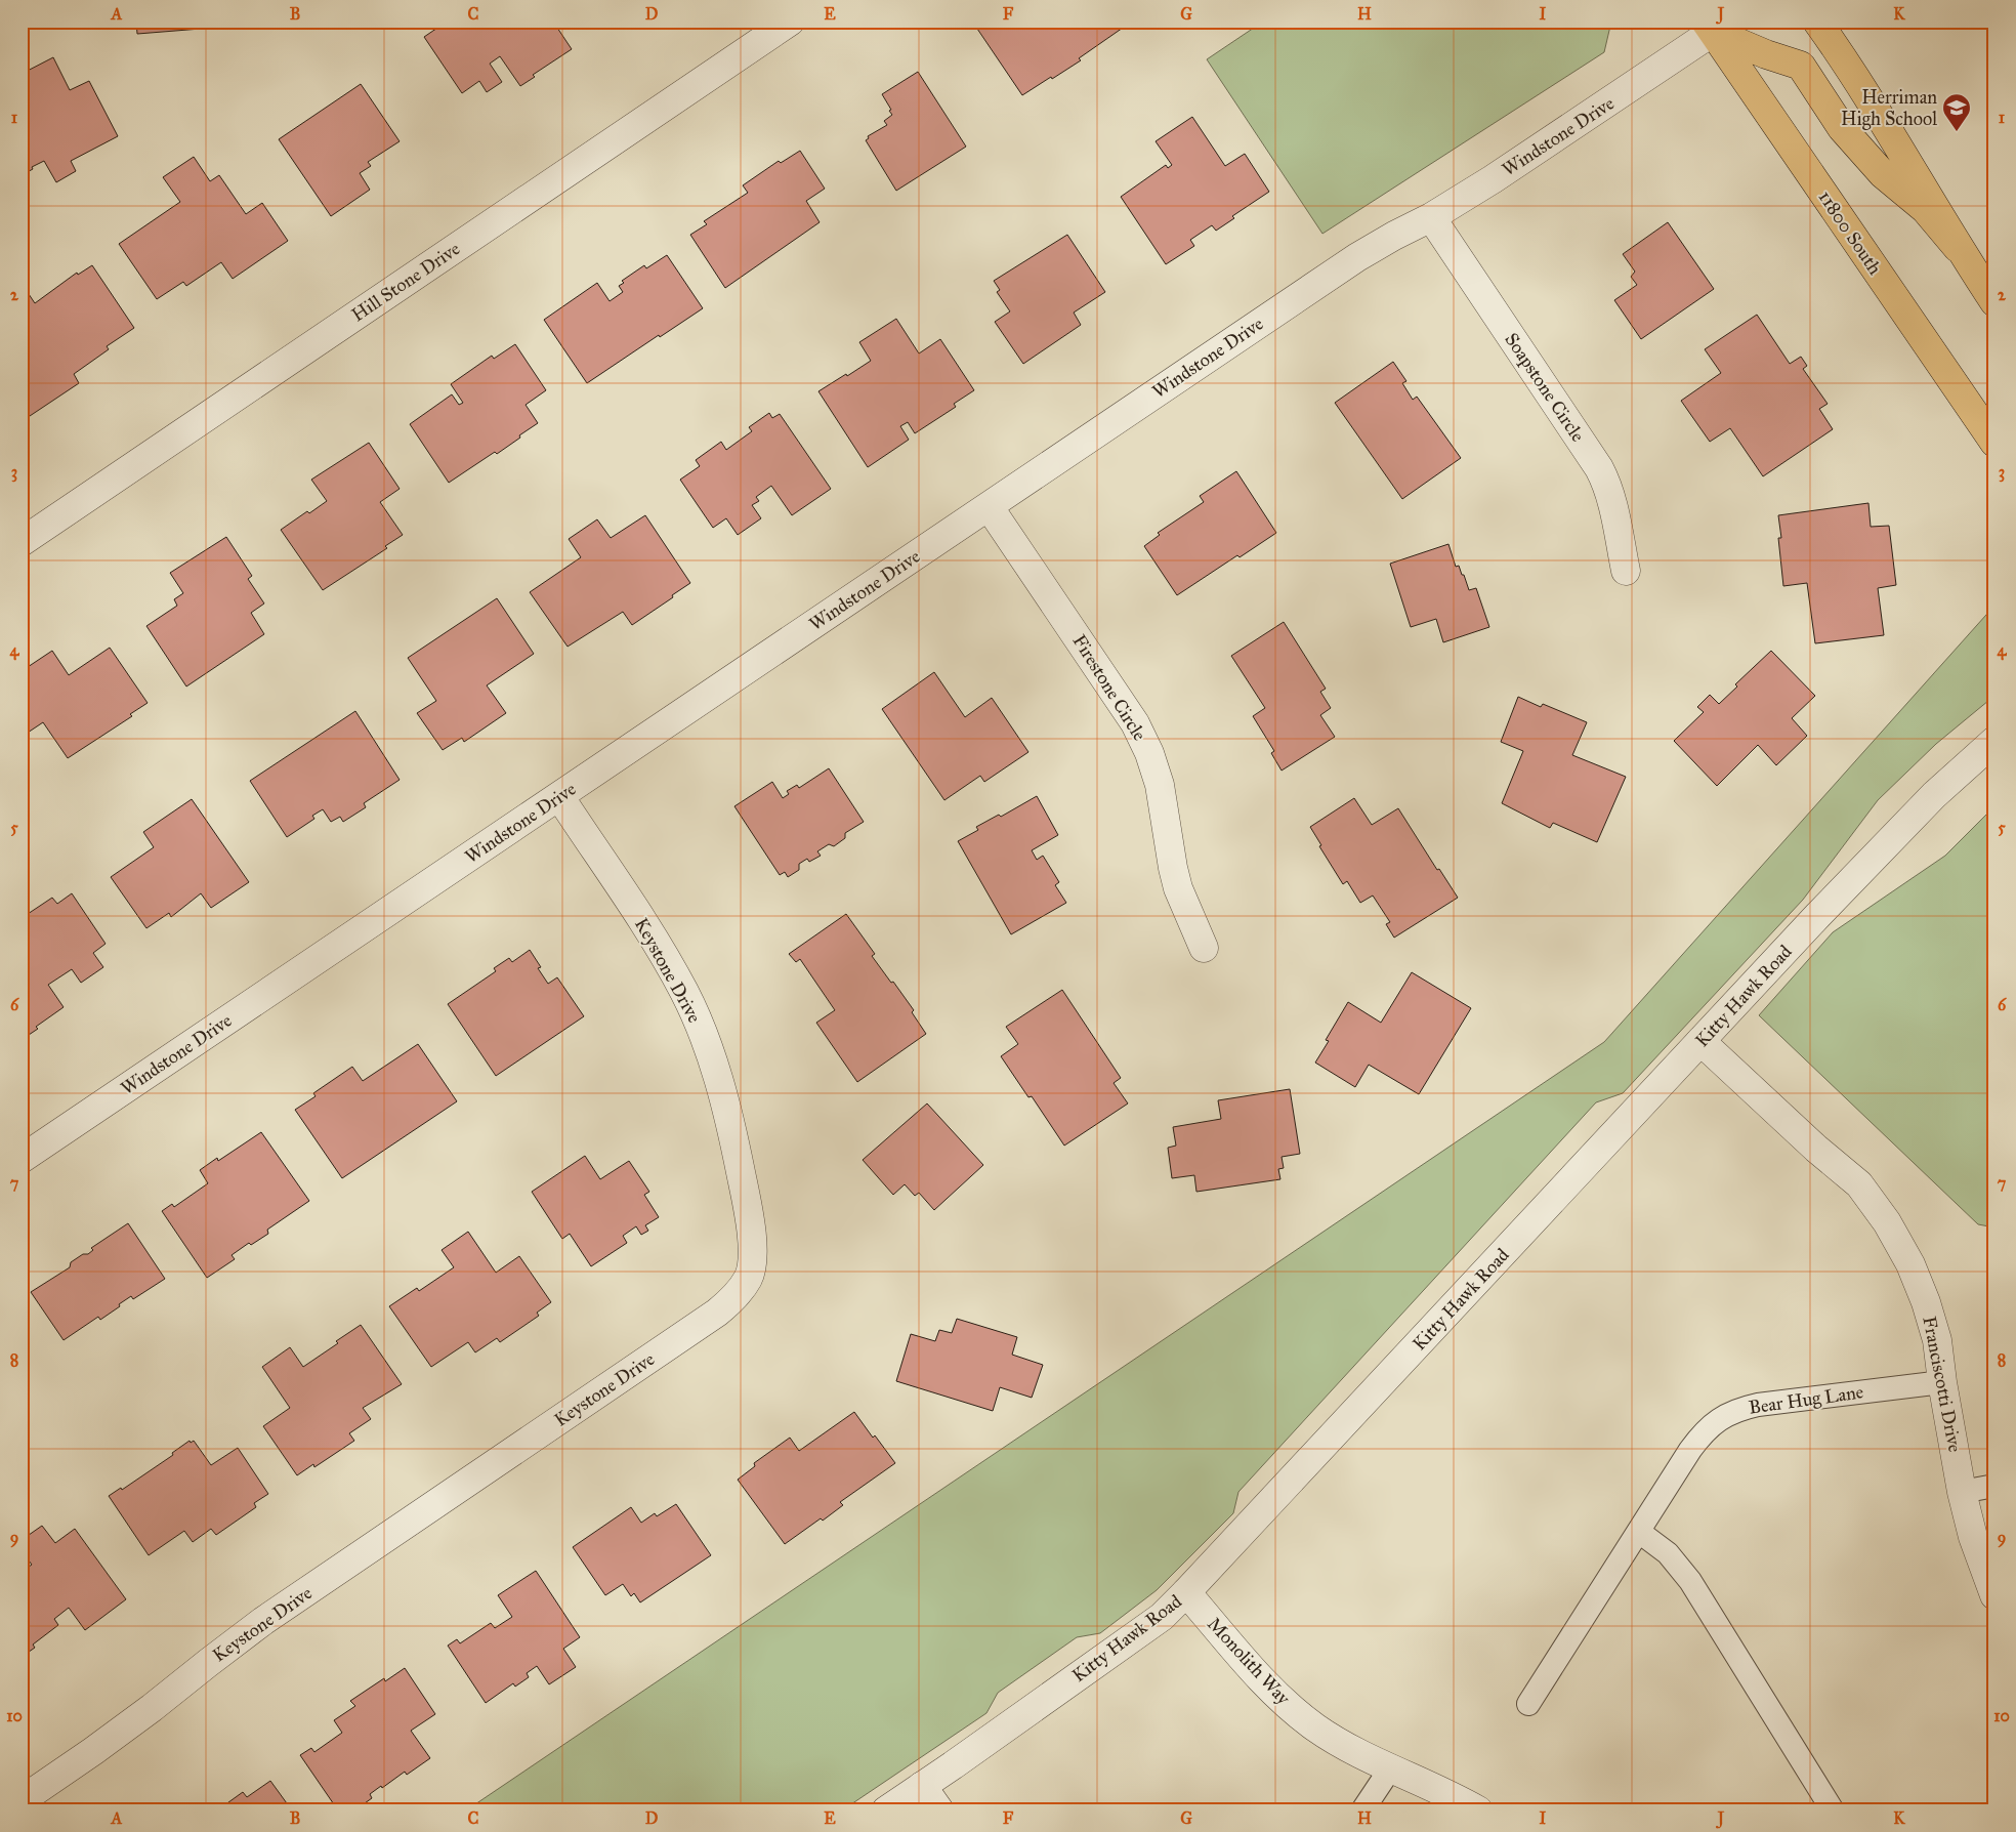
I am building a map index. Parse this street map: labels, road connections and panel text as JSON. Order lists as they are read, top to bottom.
{
  "streets": {
    "main road": ["11800 South"],
    "street": [
      "Windstone Drive",
      "Hill Stone Drive",
      "Soapstone Circle",
      "Firestone Circle",
      "Keystone Drive",
      "Kitty Hawk Road",
      "Franciscotti Drive",
      "Monolith Way"
    ],
    "lane": ["Bear Hug Lane"]
  },
  "crossings": [
    ["Windstone Drive", "11800 South"],
    ["Windstone Drive", "Soapstone Circle"],
    ["Windstone Drive", "Firestone Circle"],
    ["Windstone Drive", "Keystone Drive"],
    ["Kitty Hawk Road", "Franciscotti Drive"],
    ["Kitty Hawk Road", "Monolith Way"],
    ["Franciscotti Drive", "Bear Hug Lane"]
  ],
  "places": {
    "school or university": ["Herriman High School"]
  },
  "grid": {
    "columns": [
      "A",
      "B",
      "C",
      "D",
      "E",
      "F",
      "G",
      "H",
      "I",
      "J",
      "K"
    ],
    "rows": [
      "1",
      "2",
      "3",
      "4",
      "5",
      "6",
      "7",
      "8",
      "9",
      "10"
    ]
  }
}
